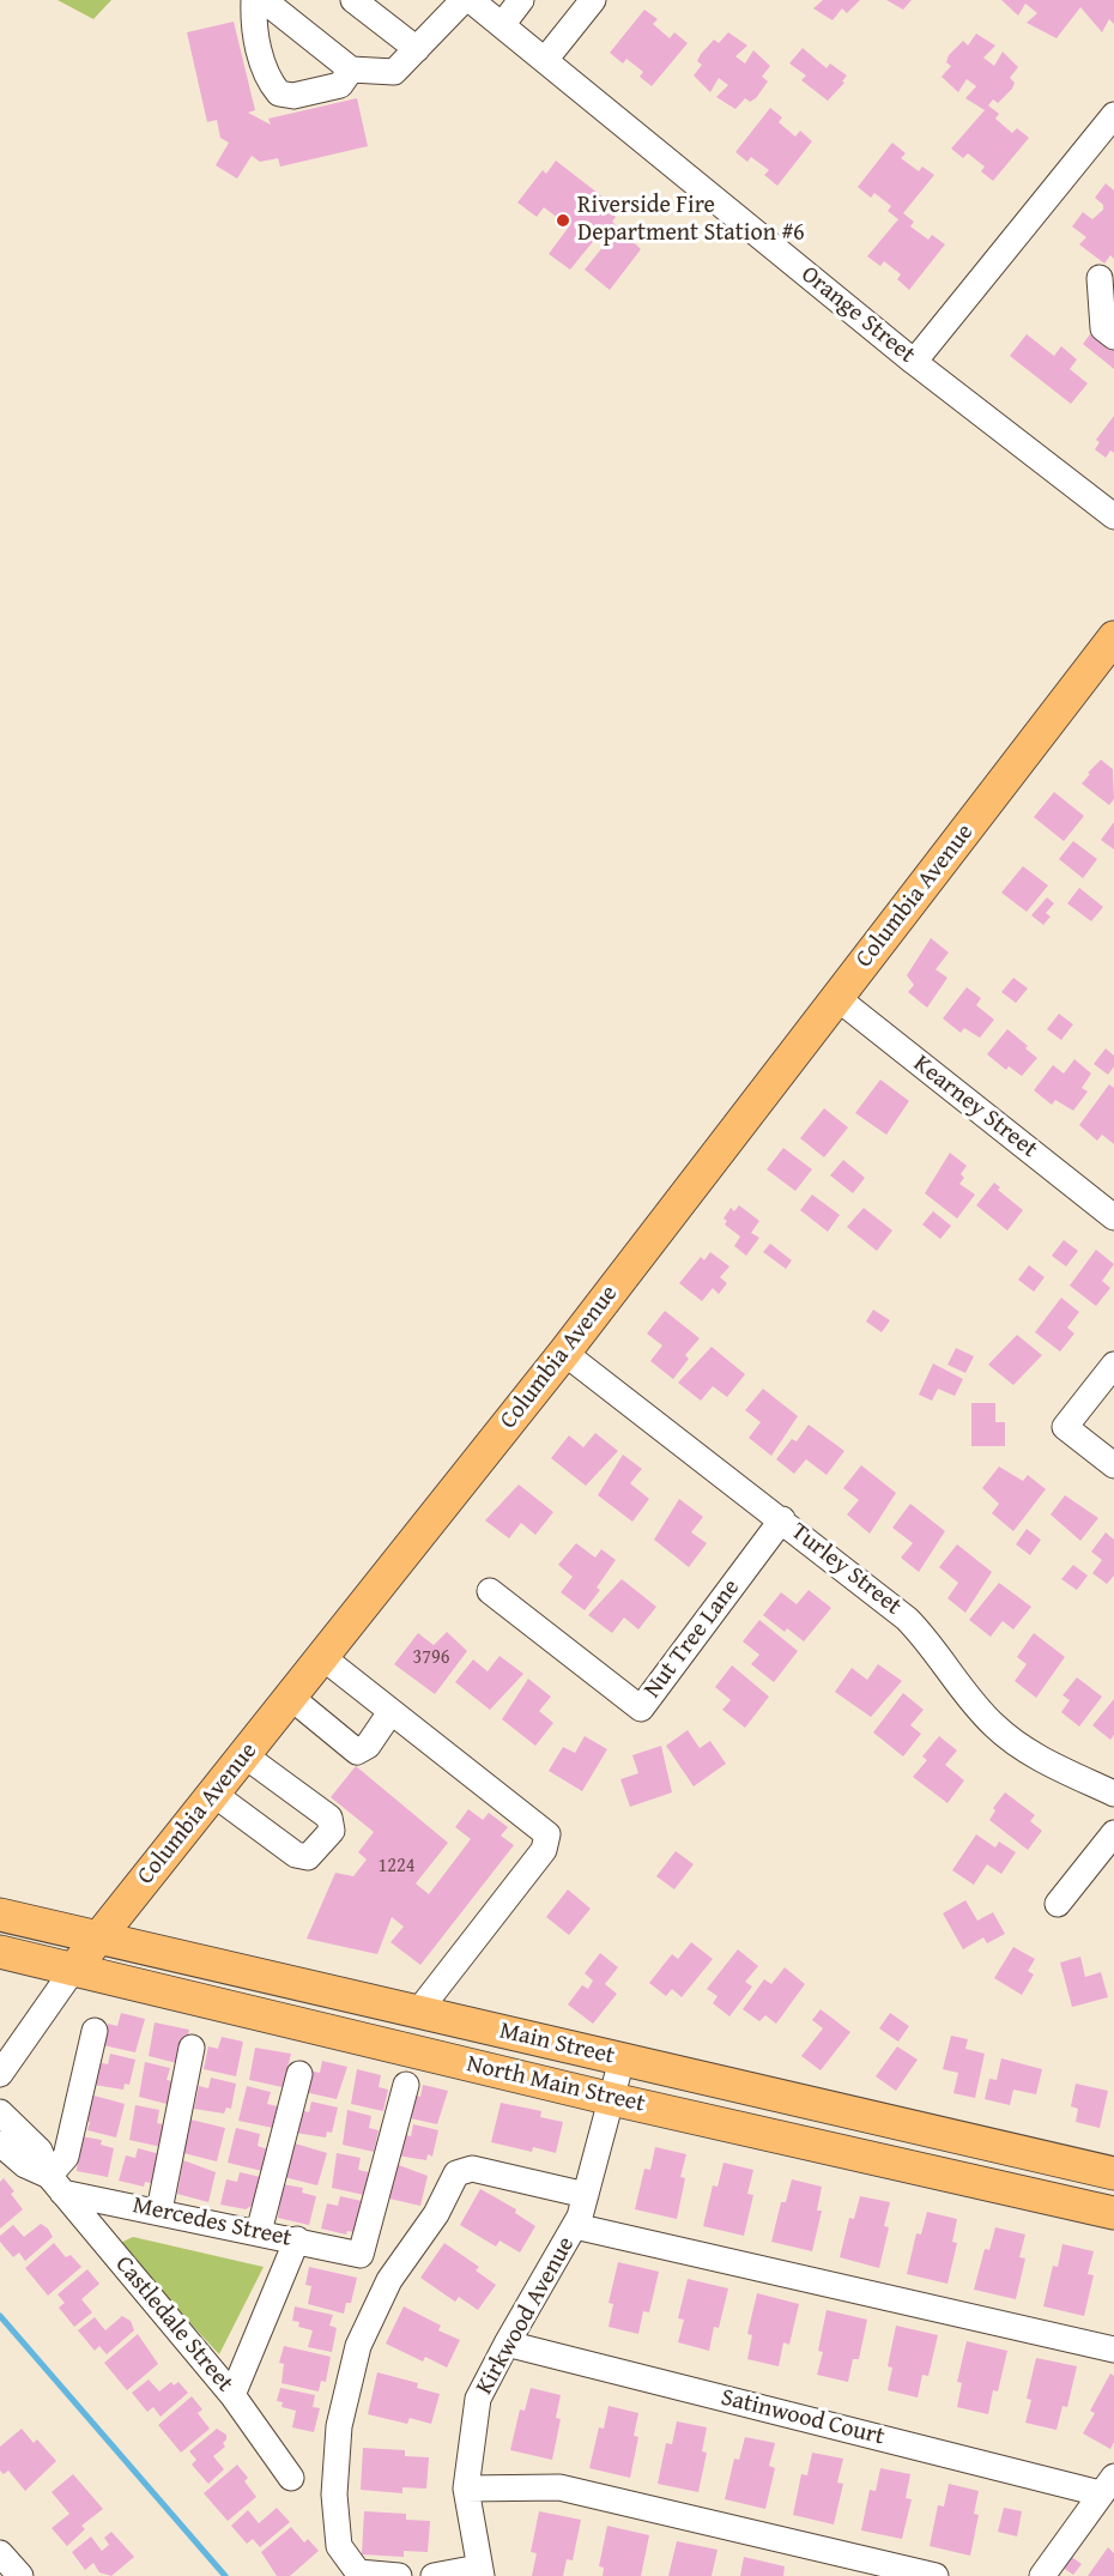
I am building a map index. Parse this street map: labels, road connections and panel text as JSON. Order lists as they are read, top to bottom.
{
  "streets": {
    "main road": ["Columbia Avenue", "Main Street", "North Main Street"],
    "street": [
      "Orange Street",
      "Kearney Street",
      "Turley Street",
      "Nut Tree Lane",
      "Mercedes Street",
      "Kirkwood Avenue",
      "Castledale Street",
      "Satinwood Court"
    ]
  },
  "crossings": [
    ["Columbia Avenue", "Kearney Street"],
    ["Columbia Avenue", "Turley Street"],
    ["Columbia Avenue", "Main Street"],
    ["Columbia Avenue", "North Main Street"],
    ["Turley Street", "Nut Tree Lane"],
    ["Main Street", "Kirkwood Avenue"],
    ["North Main Street", "Kirkwood Avenue"],
    ["Mercedes Street", "Castledale Street"],
    ["Kirkwood Avenue", "Satinwood Court"]
  ],
  "places": ["Riverside Fire Department Station #6"],
  "house_numbers": ["3796", "1224"]
}
